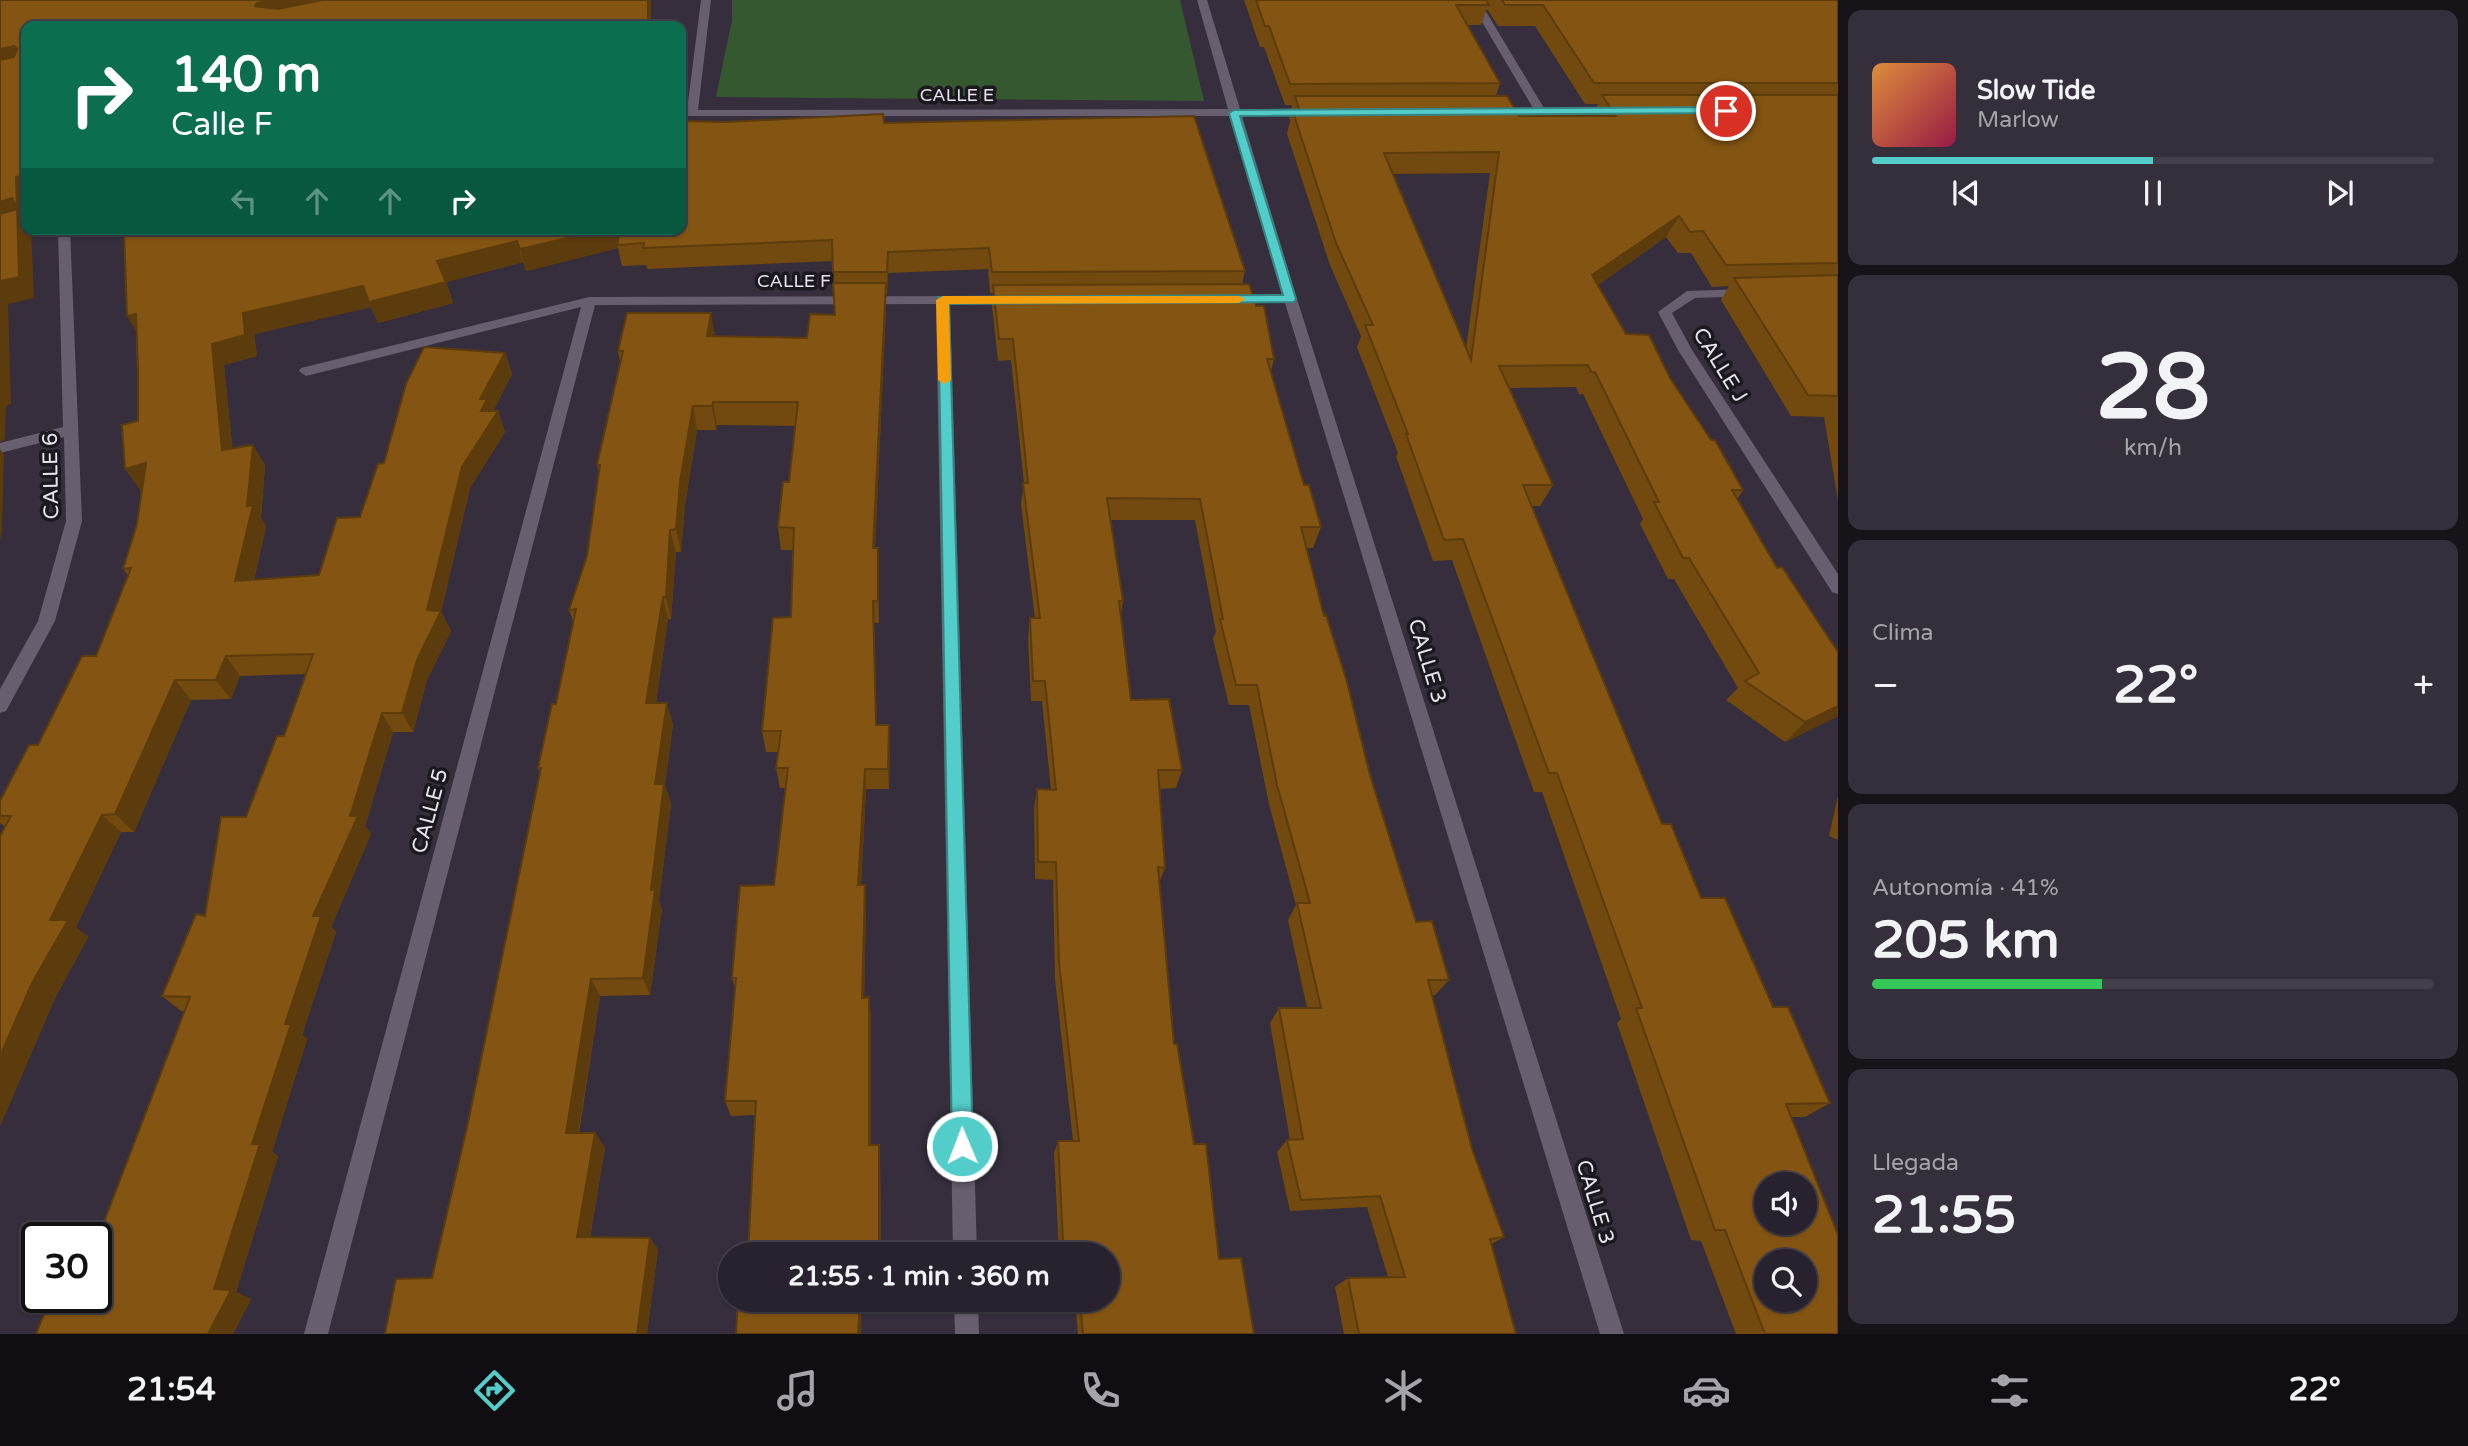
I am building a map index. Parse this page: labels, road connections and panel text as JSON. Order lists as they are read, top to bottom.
{
  "streets": {
    "street": [
      "CALLE E",
      "CALLE F",
      "CALLE J",
      "CALLE 6",
      "CALLE 3",
      "CALLE 5"
    ]
  },
  "crossings": [
    ["CALLE E", "CALLE 3"],
    ["CALLE F", "CALLE 5"]
  ],
  "page": {
    "turn": ["140 m", "Calle F"],
    "song": ["Slow Tide", "Marlow"],
    "tile": [
      ["28", "km/h"],
      "Clima",
      ["Autonomía · 41%", "205 km"],
      ["Llegada", "21:55"]
    ],
    "heat": ["−", "22°", "+"],
    "limit": "30",
    "trip": "21:55 · 1 min · 360 m",
    "tabs": ["21:54", "22°"]
  }
}
